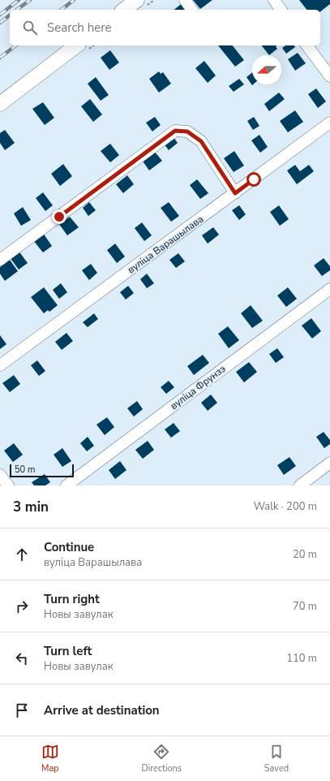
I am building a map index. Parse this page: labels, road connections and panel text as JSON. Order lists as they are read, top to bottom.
{
  "streets": {
    "street": ["вуліца Варашылава", "вуліца Фрунзэ"]
  },
  "scale_bar": "50 m",
  "north": "left",
  "page": {
    "search": "Search here",
    "scale": "50 m",
    "heading": ["3 min", "Walk · 200 m"],
    "list": [
      ["Continue", "вуліца Варашылава", "20 m"],
      ["Turn right", "Новы завулак", "70 m"],
      ["Turn left", "Новы завулак", "110 m"],
      "Arrive at destination"
    ],
    "nav": ["Map", "Directions", "Saved"]
  }
}
